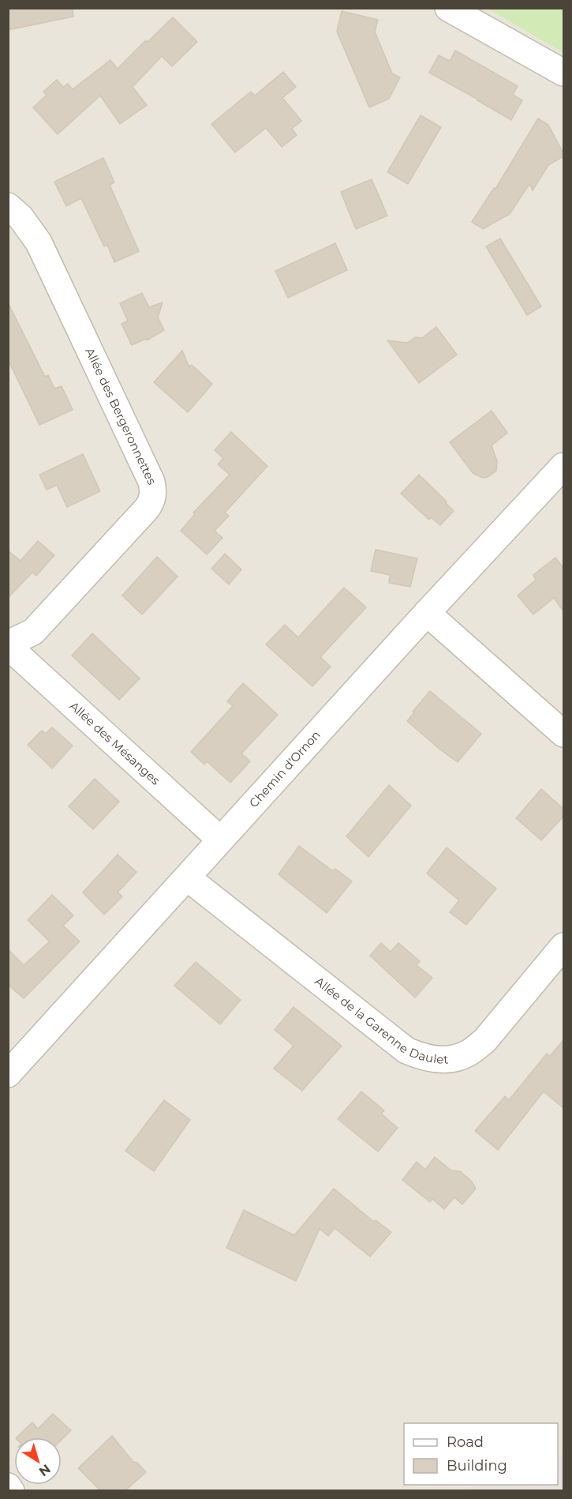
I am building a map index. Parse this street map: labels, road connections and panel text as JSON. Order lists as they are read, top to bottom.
{
  "streets": {
    "street": [
      "Allée des Bergeronnettes",
      "Allée des Mésanges",
      "Chemin d'Ornon",
      "Allée de la Garenne Daulet"
    ]
  },
  "crossings": [
    ["Allée des Bergeronnettes", "Allée des Mésanges"],
    ["Allée des Mésanges", "Chemin d'Ornon"],
    ["Chemin d'Ornon", "Allée de la Garenne Daulet"]
  ],
  "legend": ["Road", "Building"],
  "north": "bottom right"
}
